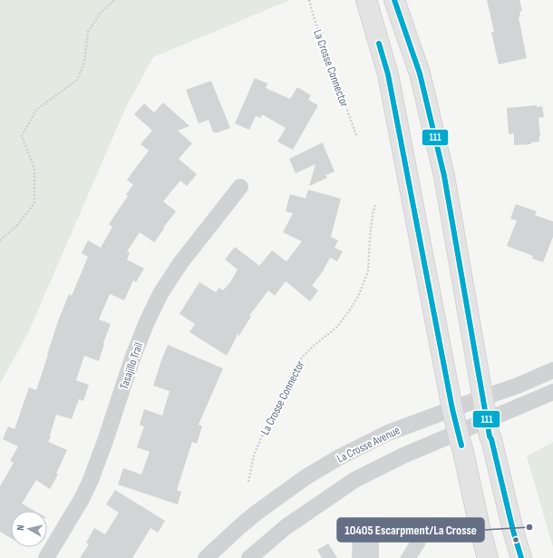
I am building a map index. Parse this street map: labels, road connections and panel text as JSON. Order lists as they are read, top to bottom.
{
  "streets": {
    "street": ["Tasajillo Trail", "La Crosse Avenue"],
    "path": ["La Crosse Connector"]
  },
  "places": ["10405 Escarpment/La Crosse"],
  "lines": ["transit line 111"],
  "north": "left"
}
